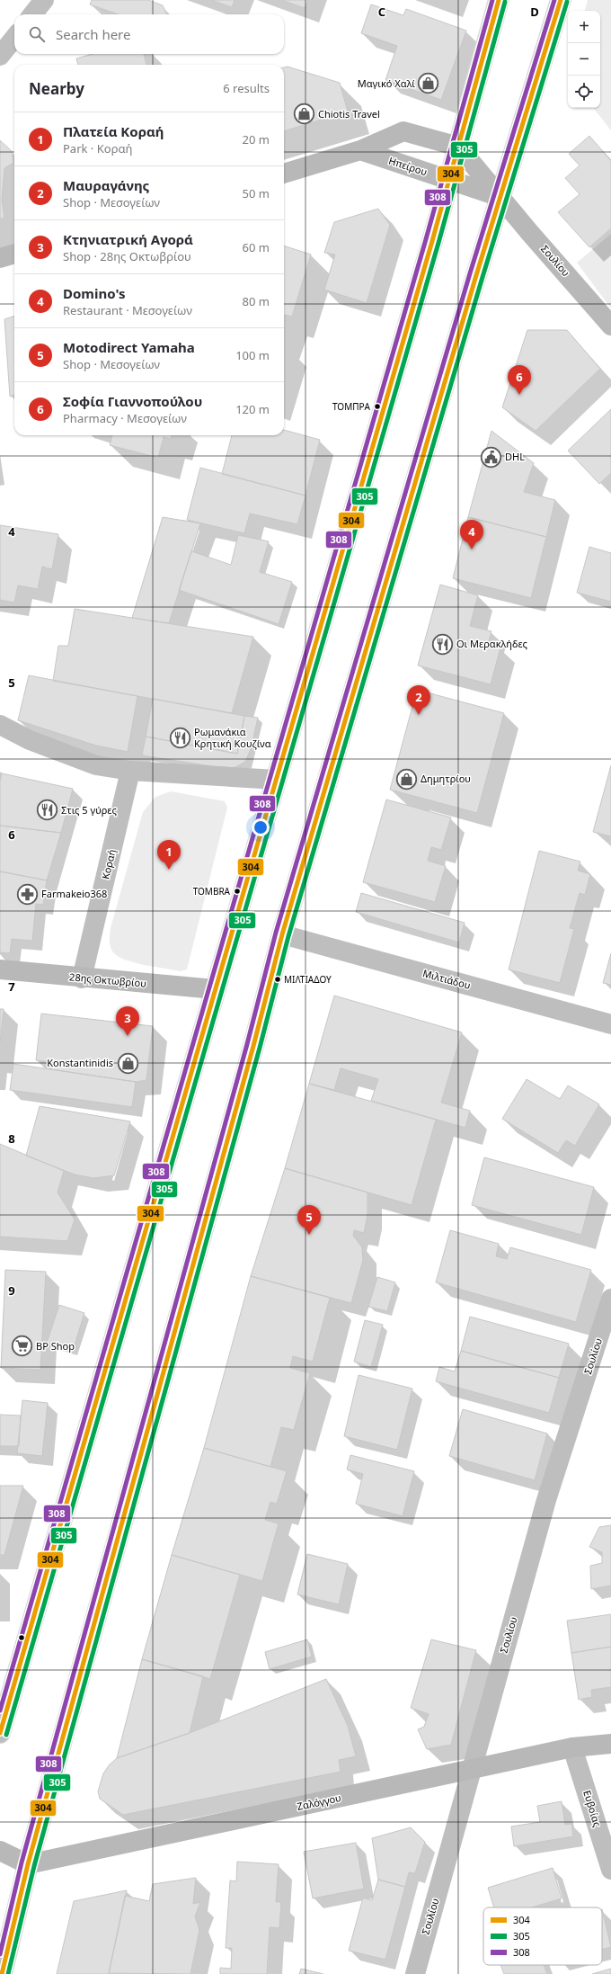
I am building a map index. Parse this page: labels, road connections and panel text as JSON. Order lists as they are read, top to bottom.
{
  "streets": {
    "main road": [
      "Σουλίου",
      "Κοραή",
      "Μιλτιάδου",
      "Ευβοίας"
    ],
    "street": ["Ηπείρου", "28ης Οκτωβρίου", "Ζαλόγγου"]
  },
  "crossings": [
    ["Ηπείρου", "Σουλίου"],
    ["Σουλίου", "Ζαλόγγου"],
    ["Κοραή", "28ης Οκτωβρίου"],
    ["Ζαλόγγου", "Ευβοίας"]
  ],
  "places": {
    "shop": [
      "Μαγικό Χαλί",
      "Chiotis Travel",
      "Δημητρίου",
      "Konstantinidis"
    ],
    "other": ["ΤΟΜΠΡΑ", "TOMBRA", "ΜΙΛΤΙΑΔΟΥ"],
    "public building": ["DHL"],
    "restaurant": ["Οι Μερακλήδες", "Ρωμανάκια Κρητική Κουζίνα", "Στις 5 γύρες"],
    "pharmacy": ["Farmakeio368"],
    "supermarket": ["BP Shop"]
  },
  "lines": ["transit line 304", "transit line 308", "transit line 305"],
  "legend": ["304", "305", "308"],
  "page": {
    "map_buttons": ["+", "−"],
    "search": "Search here",
    "heading": ["Nearby", "6 results"],
    "list": [
      {
        "mark": "1",
        "name": "Πλατεία Κοραή",
        "note": "Park · Κοραή",
        "value": "20 m"
      },
      {
        "mark": "2",
        "name": "Μαυραγάνης",
        "note": "Shop · Μεσογείων",
        "value": "50 m"
      },
      {
        "mark": "3",
        "name": "Κτηνιατρική Αγορά",
        "note": "Shop · 28ης Οκτωβρίου",
        "value": "60 m"
      },
      {
        "mark": "4",
        "name": "Domino's",
        "note": "Restaurant · Μεσογείων",
        "value": "80 m"
      },
      {
        "mark": "5",
        "name": "Motodirect Yamaha",
        "note": "Shop · Μεσογείων",
        "value": "100 m"
      },
      {
        "mark": "6",
        "name": "Σοφία Γιαννοπούλου",
        "note": "Pharmacy · Μεσογείων",
        "value": "120 m"
      }
    ],
    "pins": [
      "6",
      "4",
      "2",
      "1",
      "3",
      "5"
    ]
  },
  "grid": {
    "columns": ["C", "D"],
    "rows": [
      "4",
      "5",
      "6",
      "7",
      "8",
      "9"
    ]
  }
}
